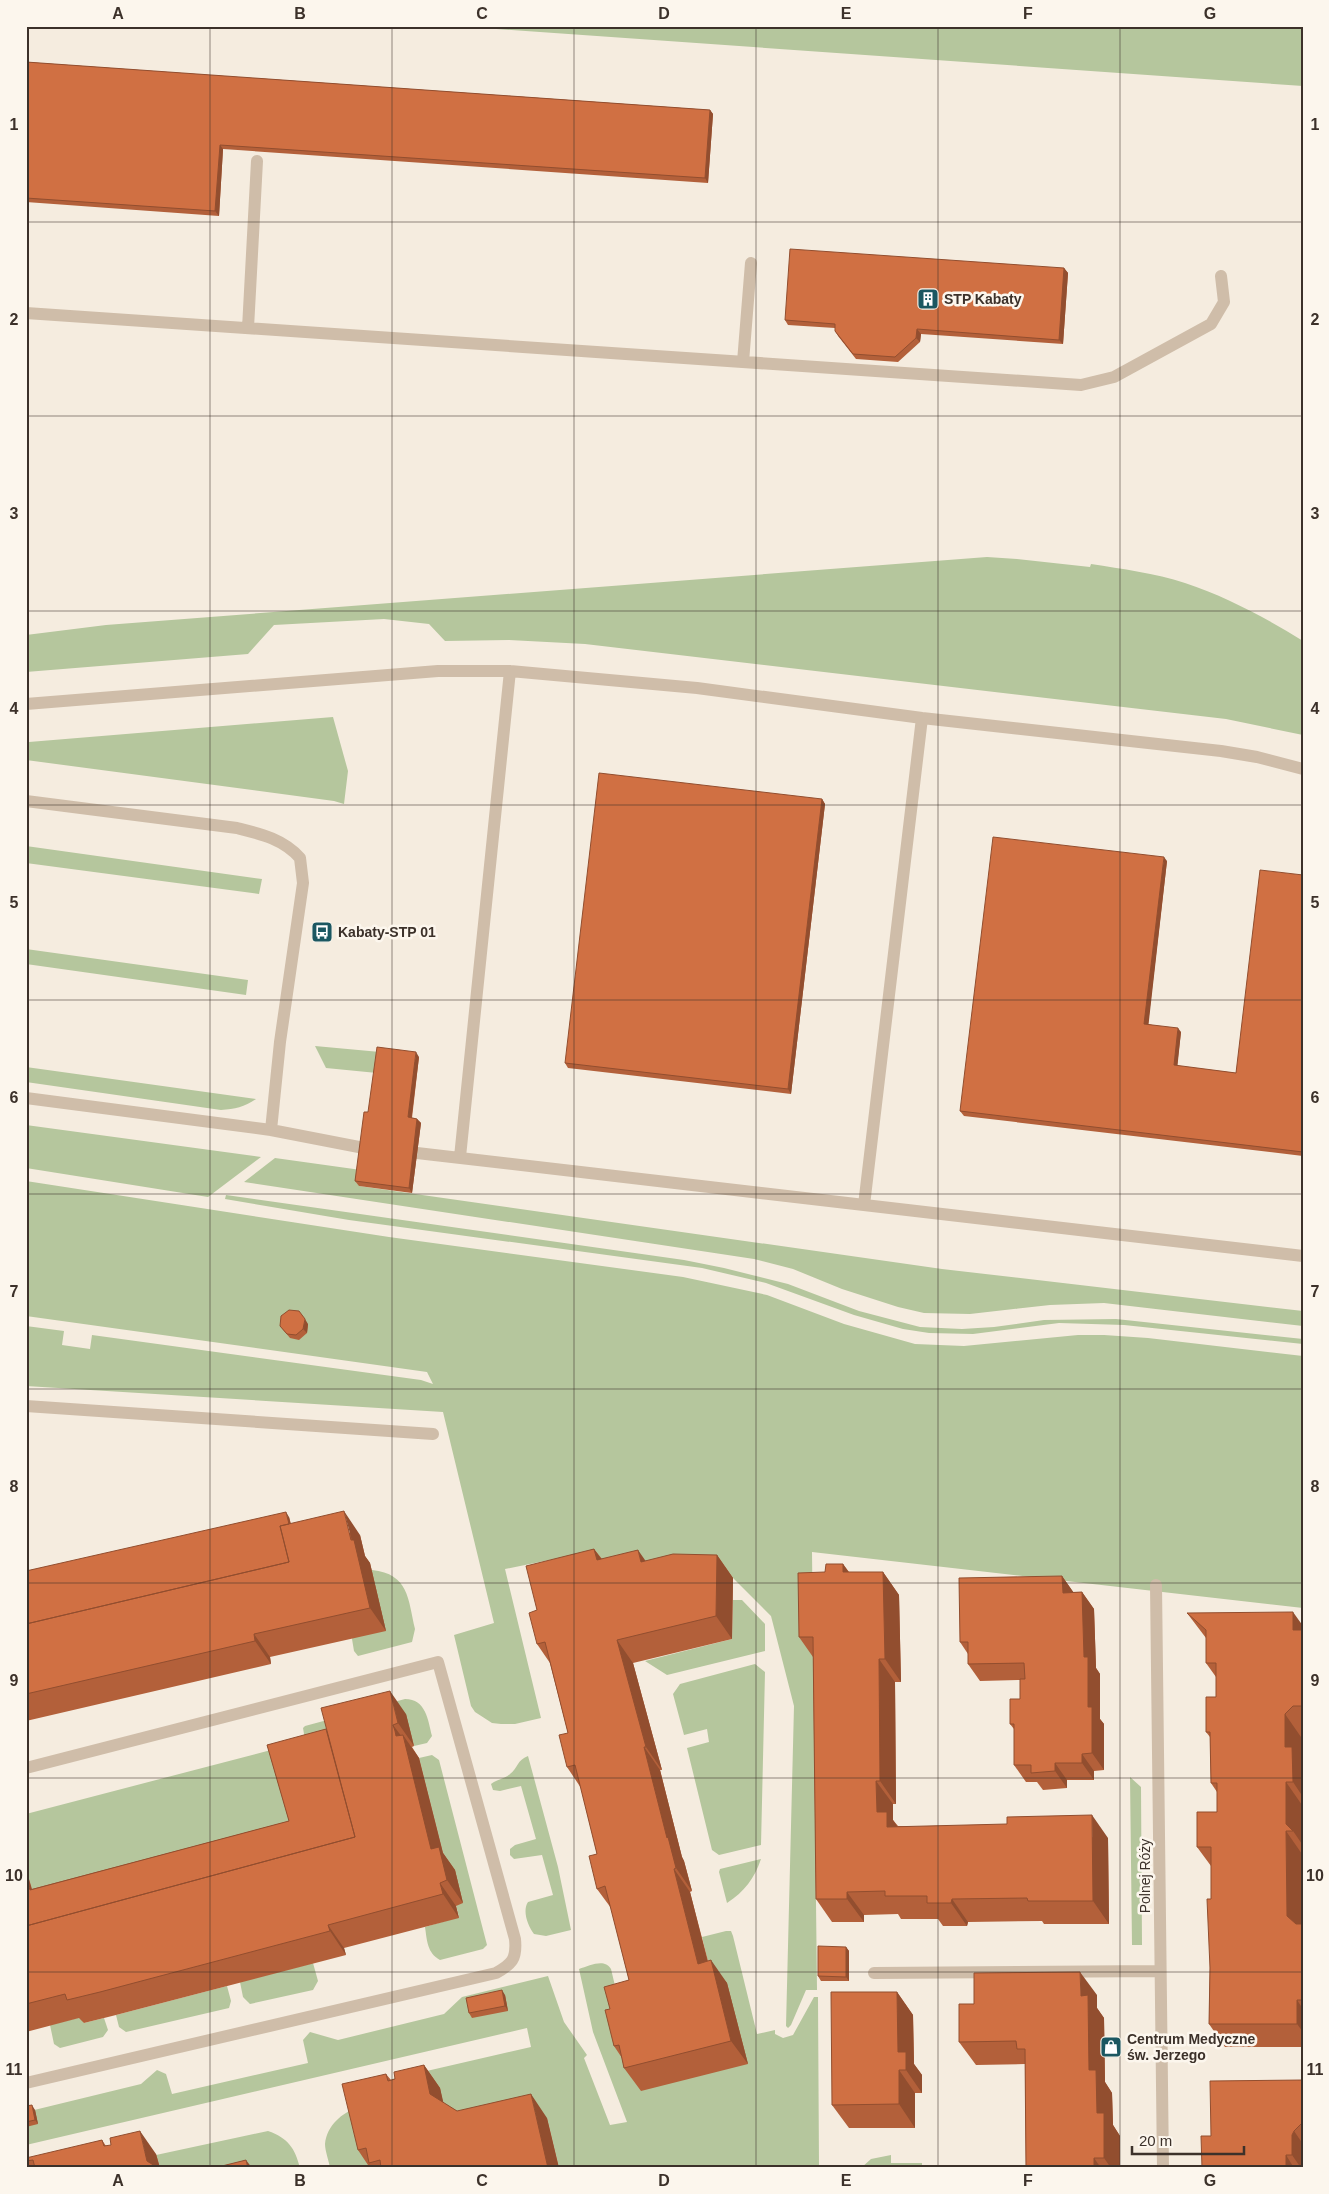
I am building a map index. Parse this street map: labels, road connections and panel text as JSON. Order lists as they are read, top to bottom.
{
  "streets": {
    "street": ["Polnej Róży"]
  },
  "places": {
    "building": ["STP Kabaty"],
    "bus stop": ["Kabaty-STP 01"],
    "shop": ["Centrum Medyczne św. Jerzego"]
  },
  "scale_bar": "20 m",
  "grid": {
    "columns": [
      "A",
      "B",
      "C",
      "D",
      "E",
      "F",
      "G"
    ],
    "rows": [
      "1",
      "2",
      "3",
      "4",
      "5",
      "6",
      "7",
      "8",
      "9",
      "10",
      "11"
    ]
  }
}
